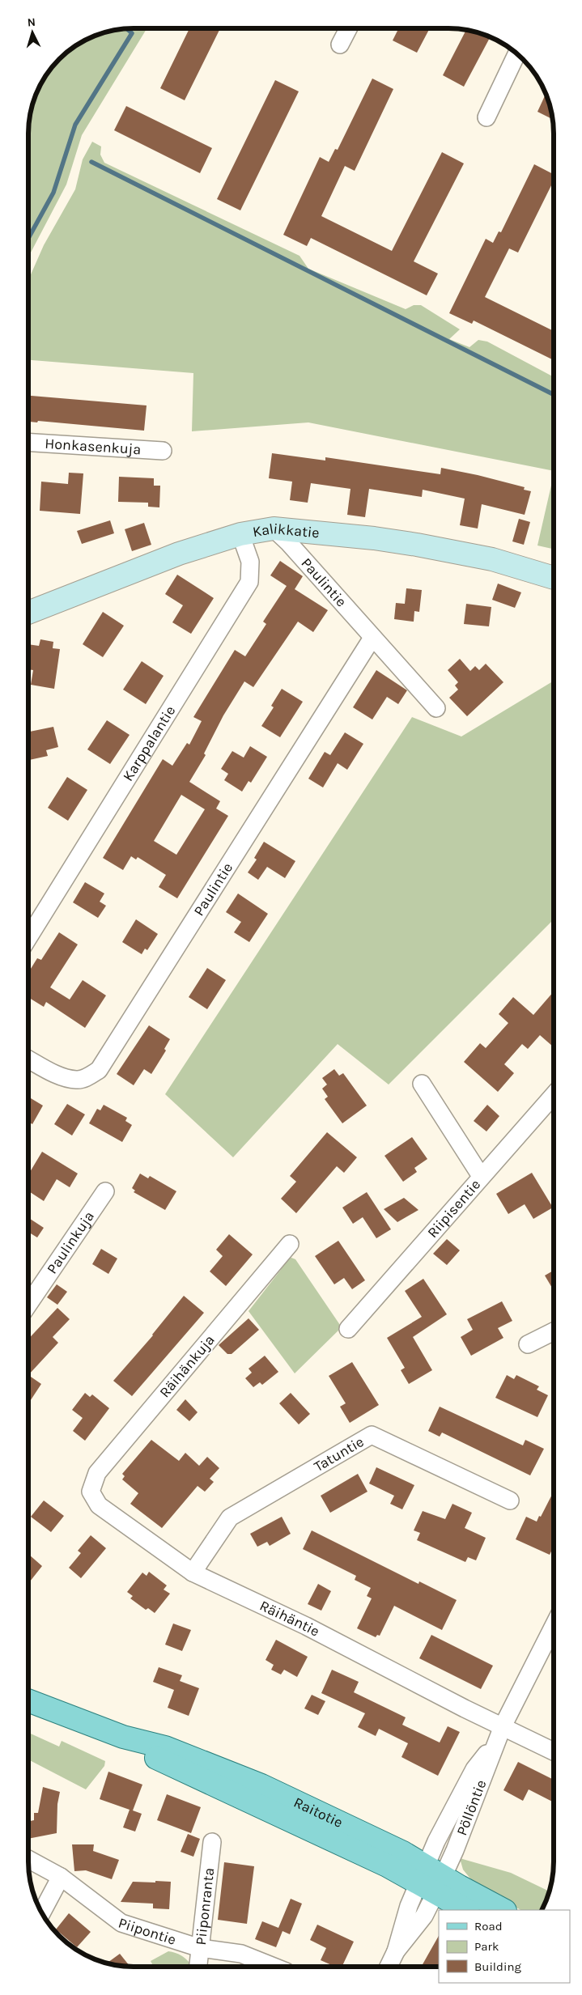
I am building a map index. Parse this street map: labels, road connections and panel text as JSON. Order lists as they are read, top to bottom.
{
  "streets": {
    "main road": ["Raitotie"],
    "street": [
      "Honkasenkuja",
      "Kalikkatie",
      "Paulintie",
      "Karppalantie",
      "Riipisentie",
      "Paulinkuja",
      "Räihänkuja",
      "Tatuntie",
      "Räihäntie",
      "Pöllöntie",
      "Piiponranta",
      "Piipontie"
    ]
  },
  "crossings": [
    ["Kalikkatie", "Paulintie"],
    ["Kalikkatie", "Karppalantie"],
    ["Räihänkuja", "Räihäntie"],
    ["Tatuntie", "Räihäntie"],
    ["Räihäntie", "Pöllöntie"],
    ["Pöllöntie", "Raitotie"],
    ["Piiponranta", "Piipontie"]
  ],
  "legend": ["Road", "Park", "Building"],
  "north": "top"
}
